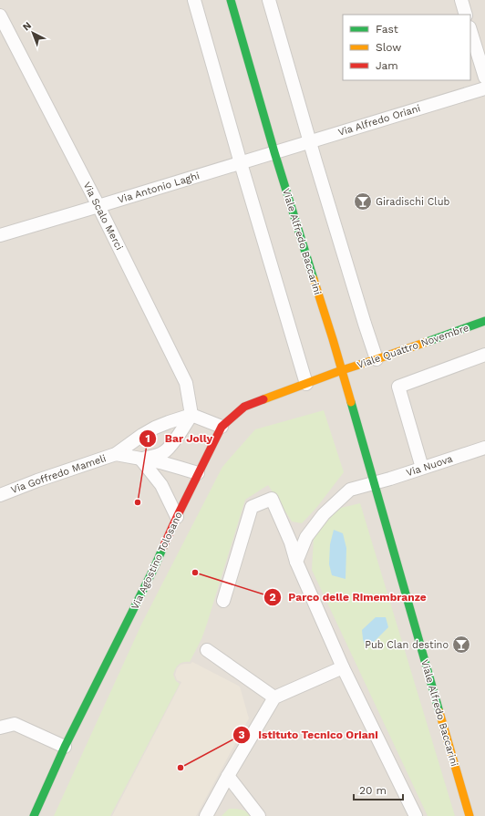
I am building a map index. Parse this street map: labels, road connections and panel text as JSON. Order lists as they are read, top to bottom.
{
  "streets": {
    "street": [
      "Via Alfredo Oriani",
      "Via Antonio Laghi",
      "Via Scalo Merci",
      "Viale Alfredo Baccarini",
      "Viale Quattro Novembre",
      "Via Nuova",
      "Via Goffredo Mameli",
      "Via Agostino Tolosano"
    ]
  },
  "crossings": [
    ["Via Alfredo Oriani", "Via Antonio Laghi"],
    ["Via Alfredo Oriani", "Viale Alfredo Baccarini"],
    ["Via Antonio Laghi", "Via Scalo Merci"],
    ["Via Antonio Laghi", "Viale Alfredo Baccarini"],
    ["Via Scalo Merci", "Via Goffredo Mameli"],
    ["Viale Alfredo Baccarini", "Viale Quattro Novembre"],
    ["Viale Alfredo Baccarini", "Via Nuova"],
    ["Viale Alfredo Baccarini", "Via Agostino Tolosano"],
    ["Viale Quattro Novembre", "Via Agostino Tolosano"],
    ["Via Goffredo Mameli", "Via Agostino Tolosano"]
  ],
  "places": {
    "bar": ["Giradischi Club", "Pub Clan destino"],
    "other": ["Bar Jolly", "Parco delle Rimembranze", "Istituto Tecnico Oriani"]
  },
  "legend": ["Fast", "Slow", "Jam"],
  "scale_bar": "20 m",
  "north": "top left"
}
